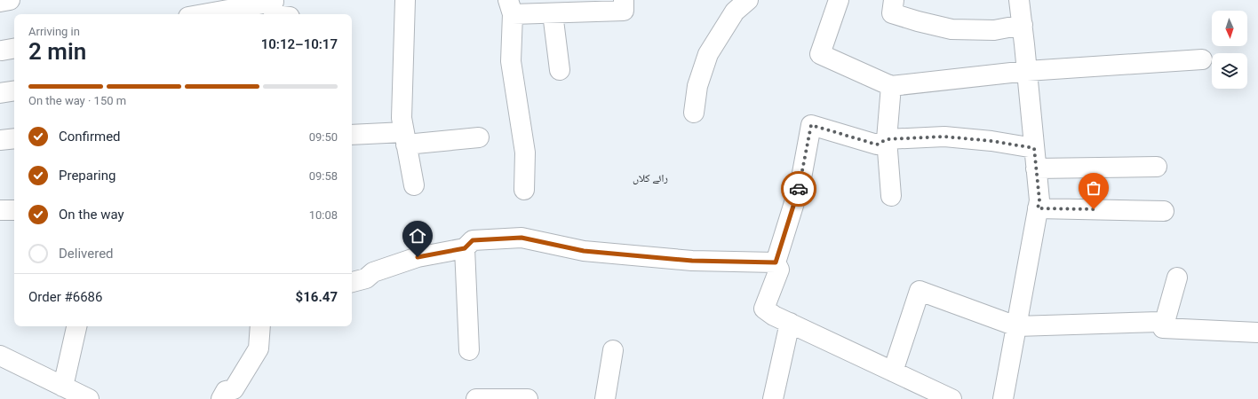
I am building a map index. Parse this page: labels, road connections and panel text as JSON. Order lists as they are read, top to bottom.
{
  "districts": ["رائے کلاں"],
  "north": "bottom",
  "page": {
    "heading": ["2 min", "Arriving in", "10:12–10:17"],
    "panel": ["Order #6686", "$16.47"],
    "bar": "On the way · 150 m",
    "list": [
      ["Confirmed", "09:50"],
      ["Preparing", "09:58"],
      ["On the way", "10:08"],
      "Delivered"
    ]
  }
}
